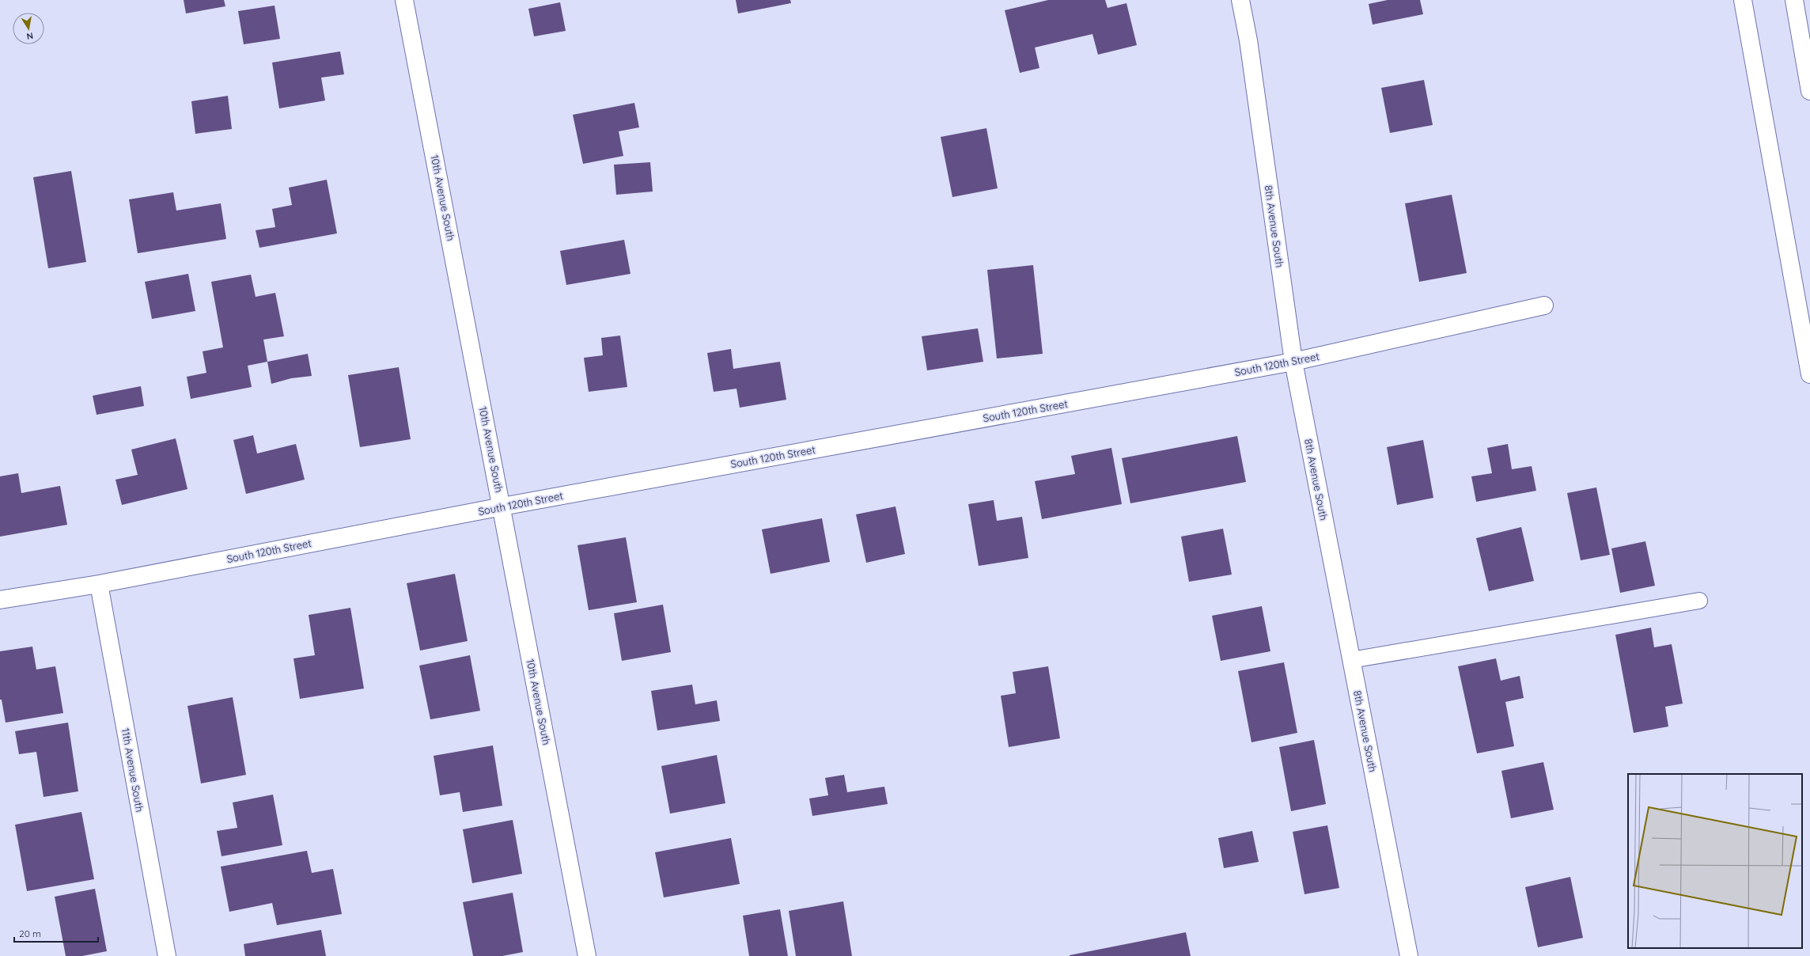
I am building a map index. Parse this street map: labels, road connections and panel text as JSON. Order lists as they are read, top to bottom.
{
  "streets": {
    "main road": [
      "10th Avenue South",
      "8th Avenue South",
      "South 120th Street",
      "11th Avenue South"
    ]
  },
  "crossings": [
    ["10th Avenue South", "South 120th Street"],
    ["8th Avenue South", "South 120th Street"],
    ["South 120th Street", "11th Avenue South"]
  ],
  "scale_bar": "20 m",
  "north": "bottom"
}
